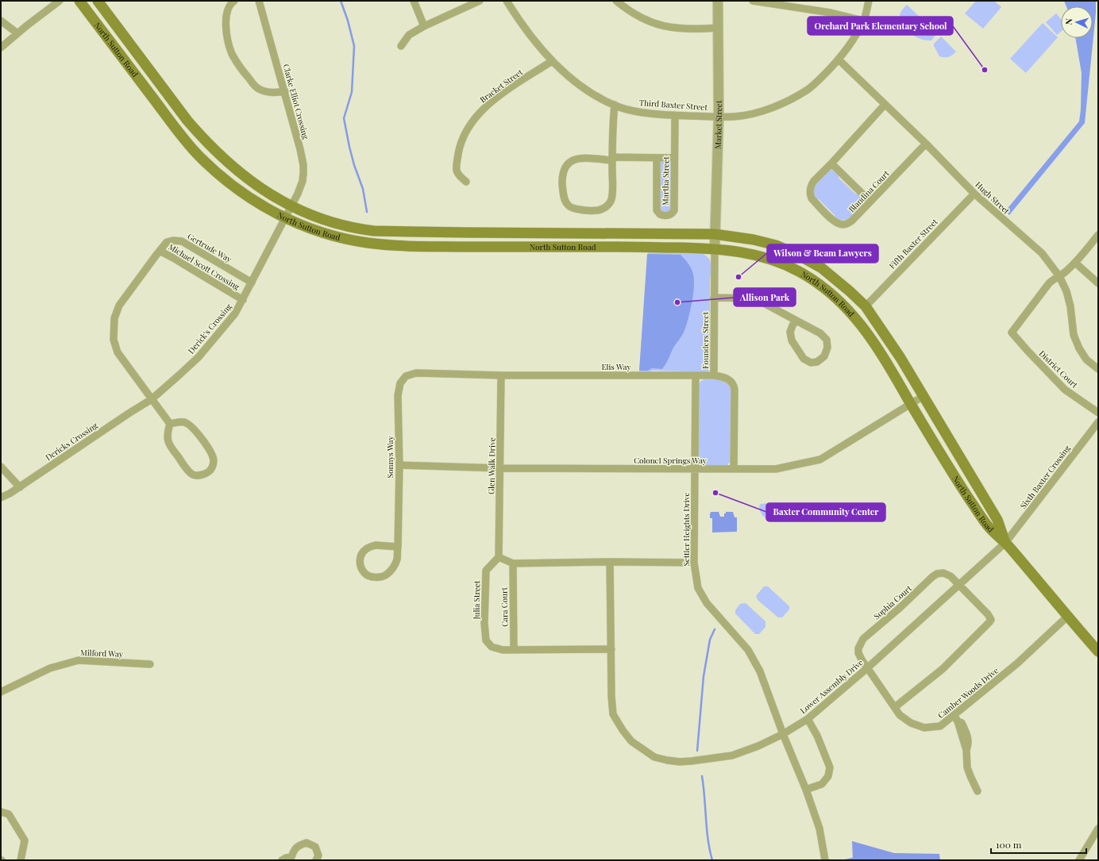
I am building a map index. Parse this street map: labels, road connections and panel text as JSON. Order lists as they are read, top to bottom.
{
  "streets": {
    "main road": ["North Sutton Road"],
    "street": [
      "Bracket Street",
      "Clarke Elliot Crossing",
      "Third Baxter Street",
      "Market Street",
      "Martha Street",
      "Blandina Court",
      "Hugh Street",
      "Fifth Baxter Street",
      "Gertrude Way",
      "Michael Scott Crossing",
      "Derick's Crossing",
      "Founders Street",
      "Elis Way",
      "District Court",
      "Dericks Crossing",
      "Sonnys Way",
      "Colonel Springs Way",
      "Glen Walk Drive",
      "Sixth Baxter Crossing",
      "Settler Heights Drive",
      "Julia Street",
      "Sophia Court",
      "Cara Court",
      "Milford Way",
      "Lower Assembly Drive",
      "Camber Woods Drive"
    ]
  },
  "crossings": [
    ["North Sutton Road", "Clarke Elliot Crossing"],
    ["North Sutton Road", "Market Street"],
    ["North Sutton Road", "Fifth Baxter Street"],
    ["North Sutton Road", "Derick's Crossing"],
    ["North Sutton Road", "Founders Street"],
    ["North Sutton Road", "Colonel Springs Way"],
    ["North Sutton Road", "Sixth Baxter Crossing"],
    ["North Sutton Road", "Lower Assembly Drive"],
    ["North Sutton Road", "Camber Woods Drive"],
    ["Bracket Street", "Third Baxter Street"],
    ["Clarke Elliot Crossing", "Derick's Crossing"],
    ["Third Baxter Street", "Market Street"],
    ["Third Baxter Street", "Martha Street"],
    ["Third Baxter Street", "Hugh Street"],
    ["Market Street", "Founders Street"],
    ["Blandina Court", "Hugh Street"],
    ["Hugh Street", "Fifth Baxter Street"],
    ["Hugh Street", "District Court"],
    ["Gertrude Way", "Michael Scott Crossing"],
    ["Gertrude Way", "Derick's Crossing"],
    ["Michael Scott Crossing", "Derick's Crossing"],
    ["Michael Scott Crossing", "Dericks Crossing"],
    ["Derick's Crossing", "Dericks Crossing"],
    ["Founders Street", "Elis Way"],
    ["Elis Way", "Sonnys Way"],
    ["Elis Way", "Colonel Springs Way"],
    ["Elis Way", "Glen Walk Drive"],
    ["Elis Way", "Settler Heights Drive"],
    ["Sonnys Way", "Colonel Springs Way"],
    ["Colonel Springs Way", "Glen Walk Drive"],
    ["Colonel Springs Way", "Settler Heights Drive"],
    ["Glen Walk Drive", "Julia Street"],
    ["Sixth Baxter Crossing", "Lower Assembly Drive"],
    ["Settler Heights Drive", "Lower Assembly Drive"],
    ["Julia Street", "Cara Court"],
    ["Julia Street", "Lower Assembly Drive"],
    ["Sophia Court", "Lower Assembly Drive"],
    ["Sophia Court", "Camber Woods Drive"],
    ["Lower Assembly Drive", "Camber Woods Drive"]
  ],
  "places": [
    "Orchard Park Elementary School",
    "Wilson & Beam Lawyers",
    "Allison Park",
    "Baxter Community Center"
  ],
  "scale_bar": "100 m",
  "north": "left"
}
